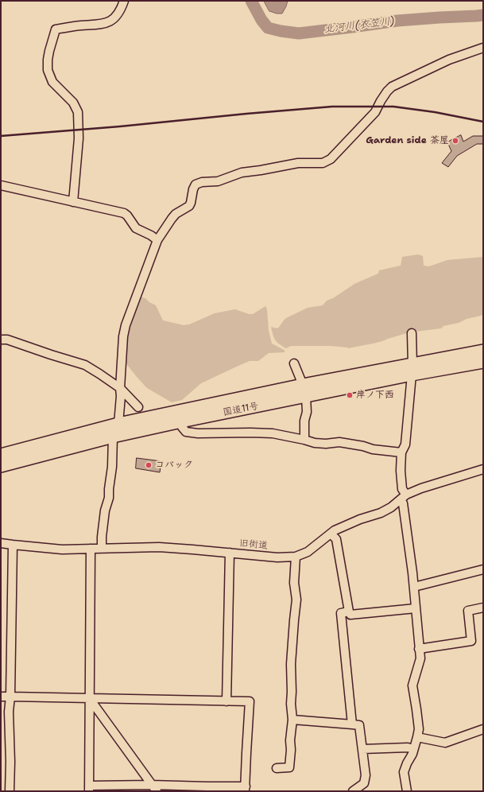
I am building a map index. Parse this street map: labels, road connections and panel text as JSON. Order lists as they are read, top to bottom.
{
  "streets": {
    "highway": ["国道11号"],
    "street": ["旧街道"]
  },
  "water": ["北河川(衣笠川)"],
  "places": ["Garden side 茶屋", "岸ノ下西", "コバック"]
}
